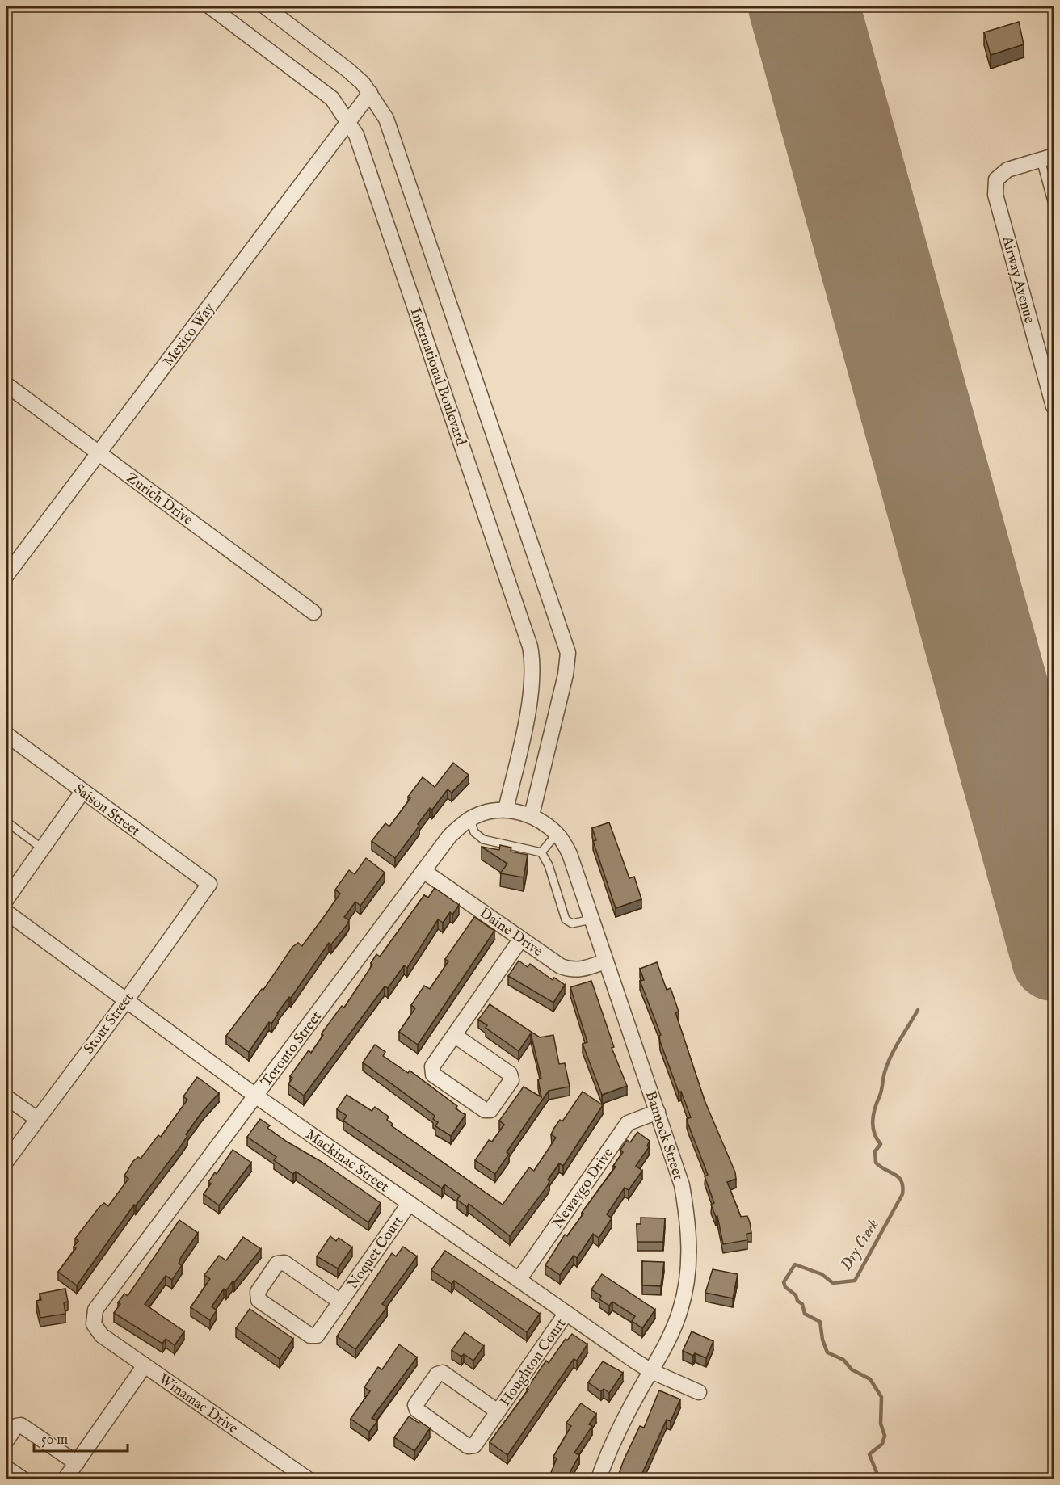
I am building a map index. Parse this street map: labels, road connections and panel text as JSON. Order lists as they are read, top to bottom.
{
  "streets": {
    "street": [
      "Airway Avenue",
      "Mexico Way",
      "International Boulevard",
      "Zurich Drive",
      "Saison Street",
      "Daine Drive",
      "Stout Street",
      "Toronto Street",
      "Bannock Street",
      "Mackinac Street",
      "Newaygo Drive",
      "Noquet Court",
      "Houghton Court",
      "Winamac Drive"
    ]
  },
  "crossings": [
    ["Mexico Way", "International Boulevard"],
    ["Mexico Way", "Zurich Drive"],
    ["International Boulevard", "Toronto Street"],
    ["International Boulevard", "Bannock Street"],
    ["Saison Street", "Stout Street"],
    ["Daine Drive", "Toronto Street"],
    ["Daine Drive", "Bannock Street"],
    ["Stout Street", "Mackinac Street"],
    ["Toronto Street", "Bannock Street"],
    ["Toronto Street", "Mackinac Street"],
    ["Toronto Street", "Winamac Drive"],
    ["Bannock Street", "Mackinac Street"],
    ["Bannock Street", "Newaygo Drive"],
    ["Mackinac Street", "Newaygo Drive"],
    ["Mackinac Street", "Noquet Court"],
    ["Mackinac Street", "Houghton Court"]
  ],
  "water": ["Dry Creek"],
  "scale_bar": "50 m"
}
